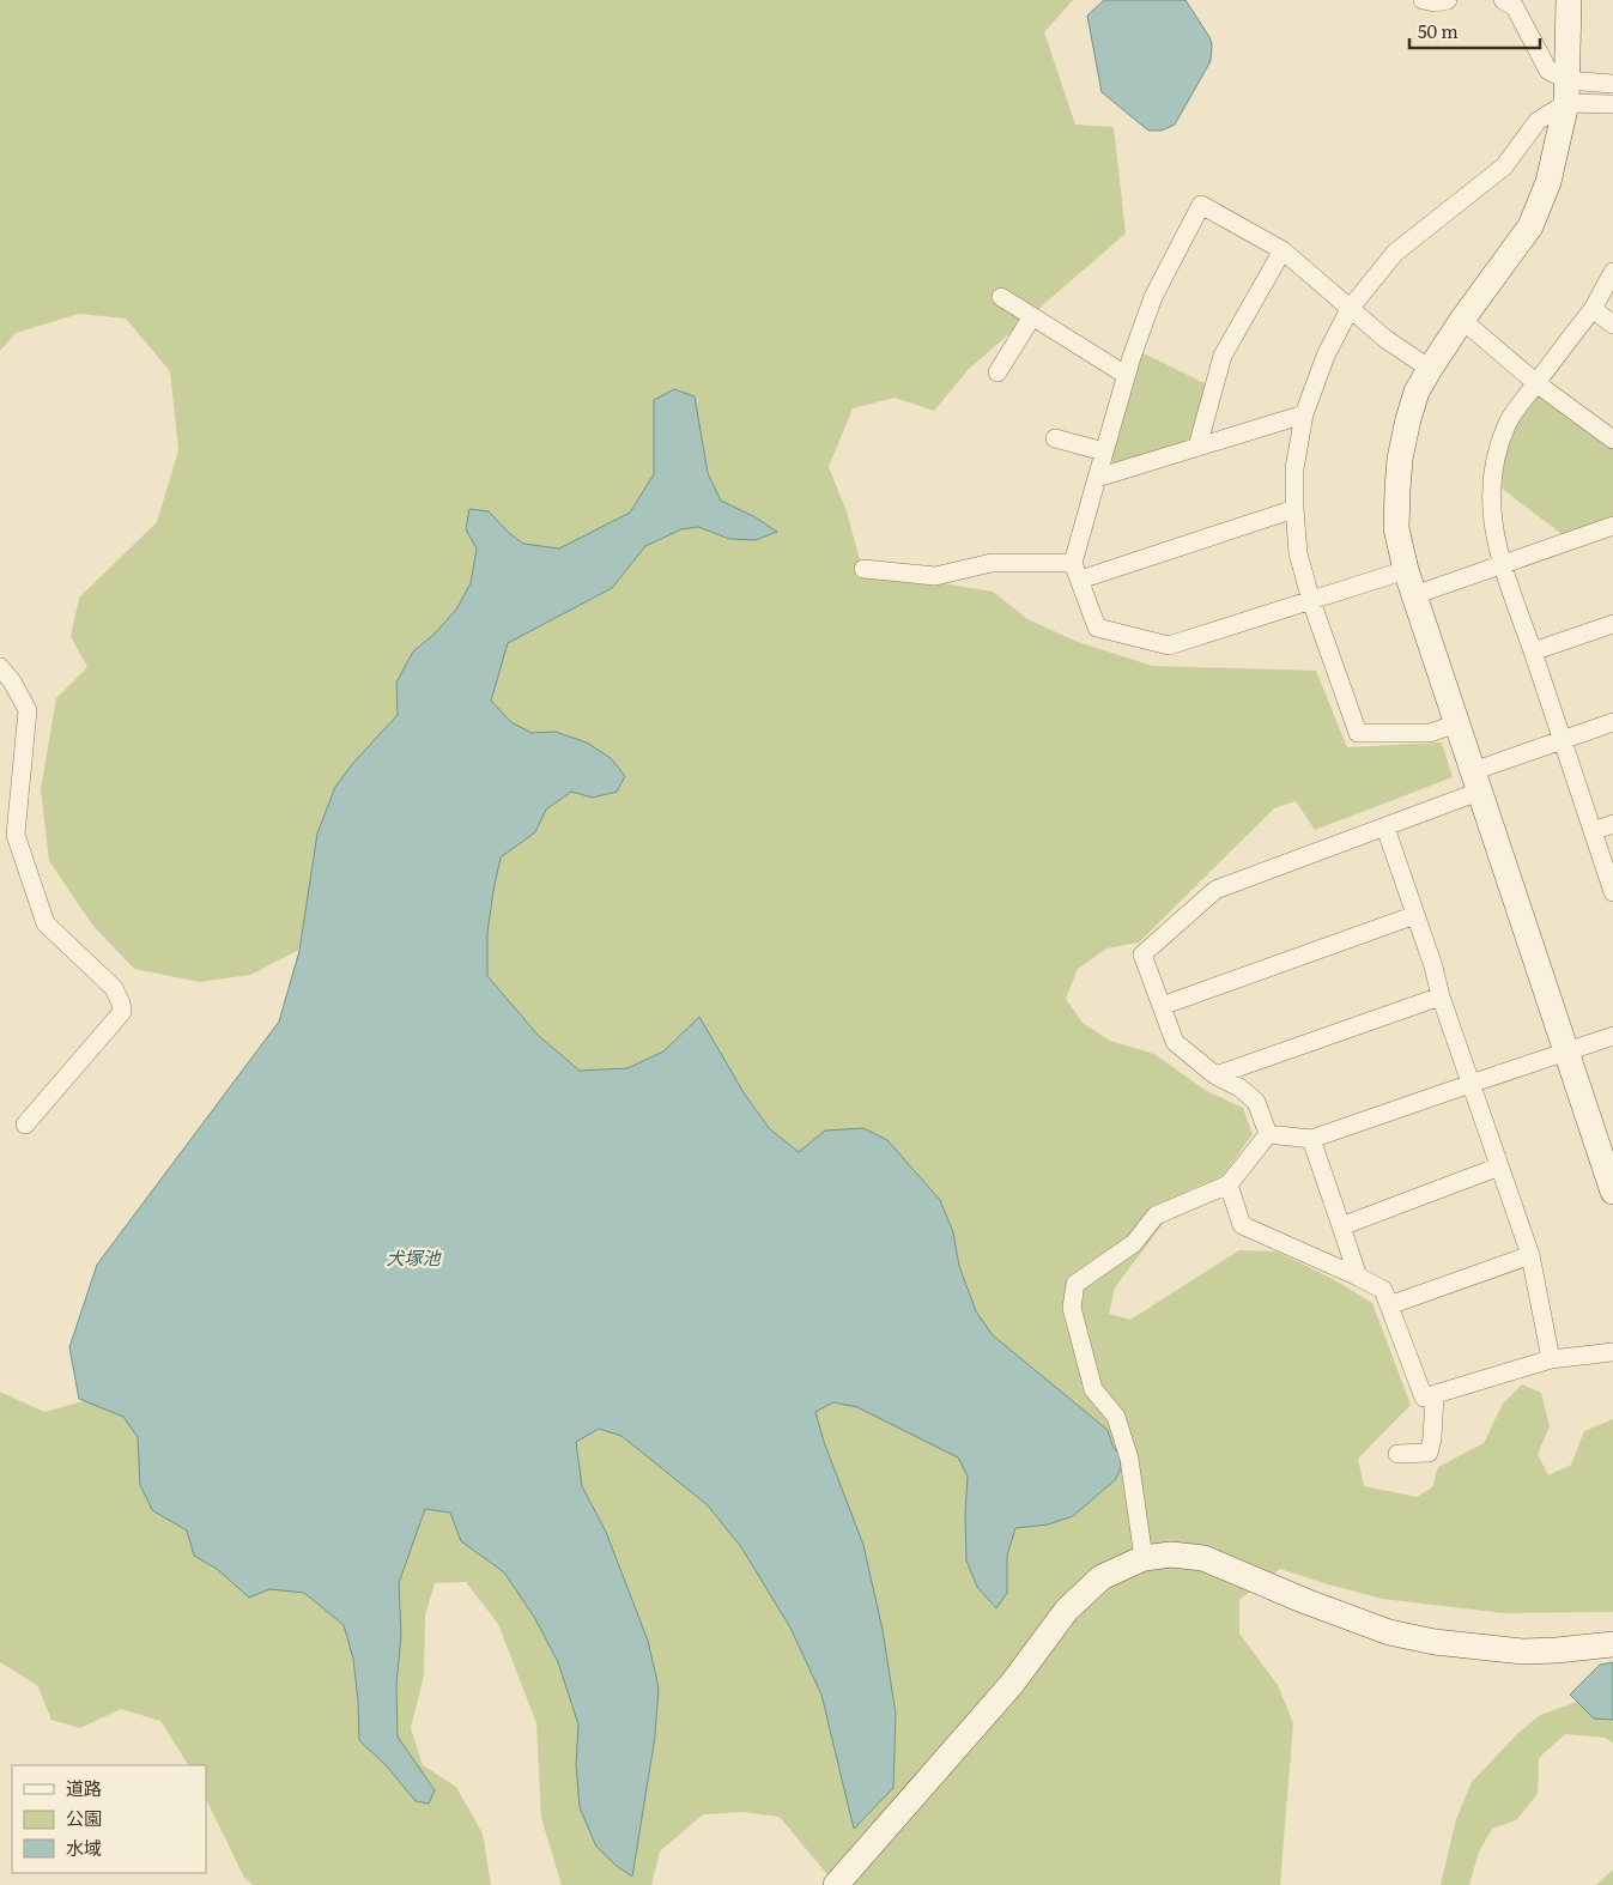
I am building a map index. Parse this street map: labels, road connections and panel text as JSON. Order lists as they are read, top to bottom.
{
  "water": ["犬塚池"],
  "legend": ["道路", "公園", "水域"],
  "scale_bar": "50 m"
}
